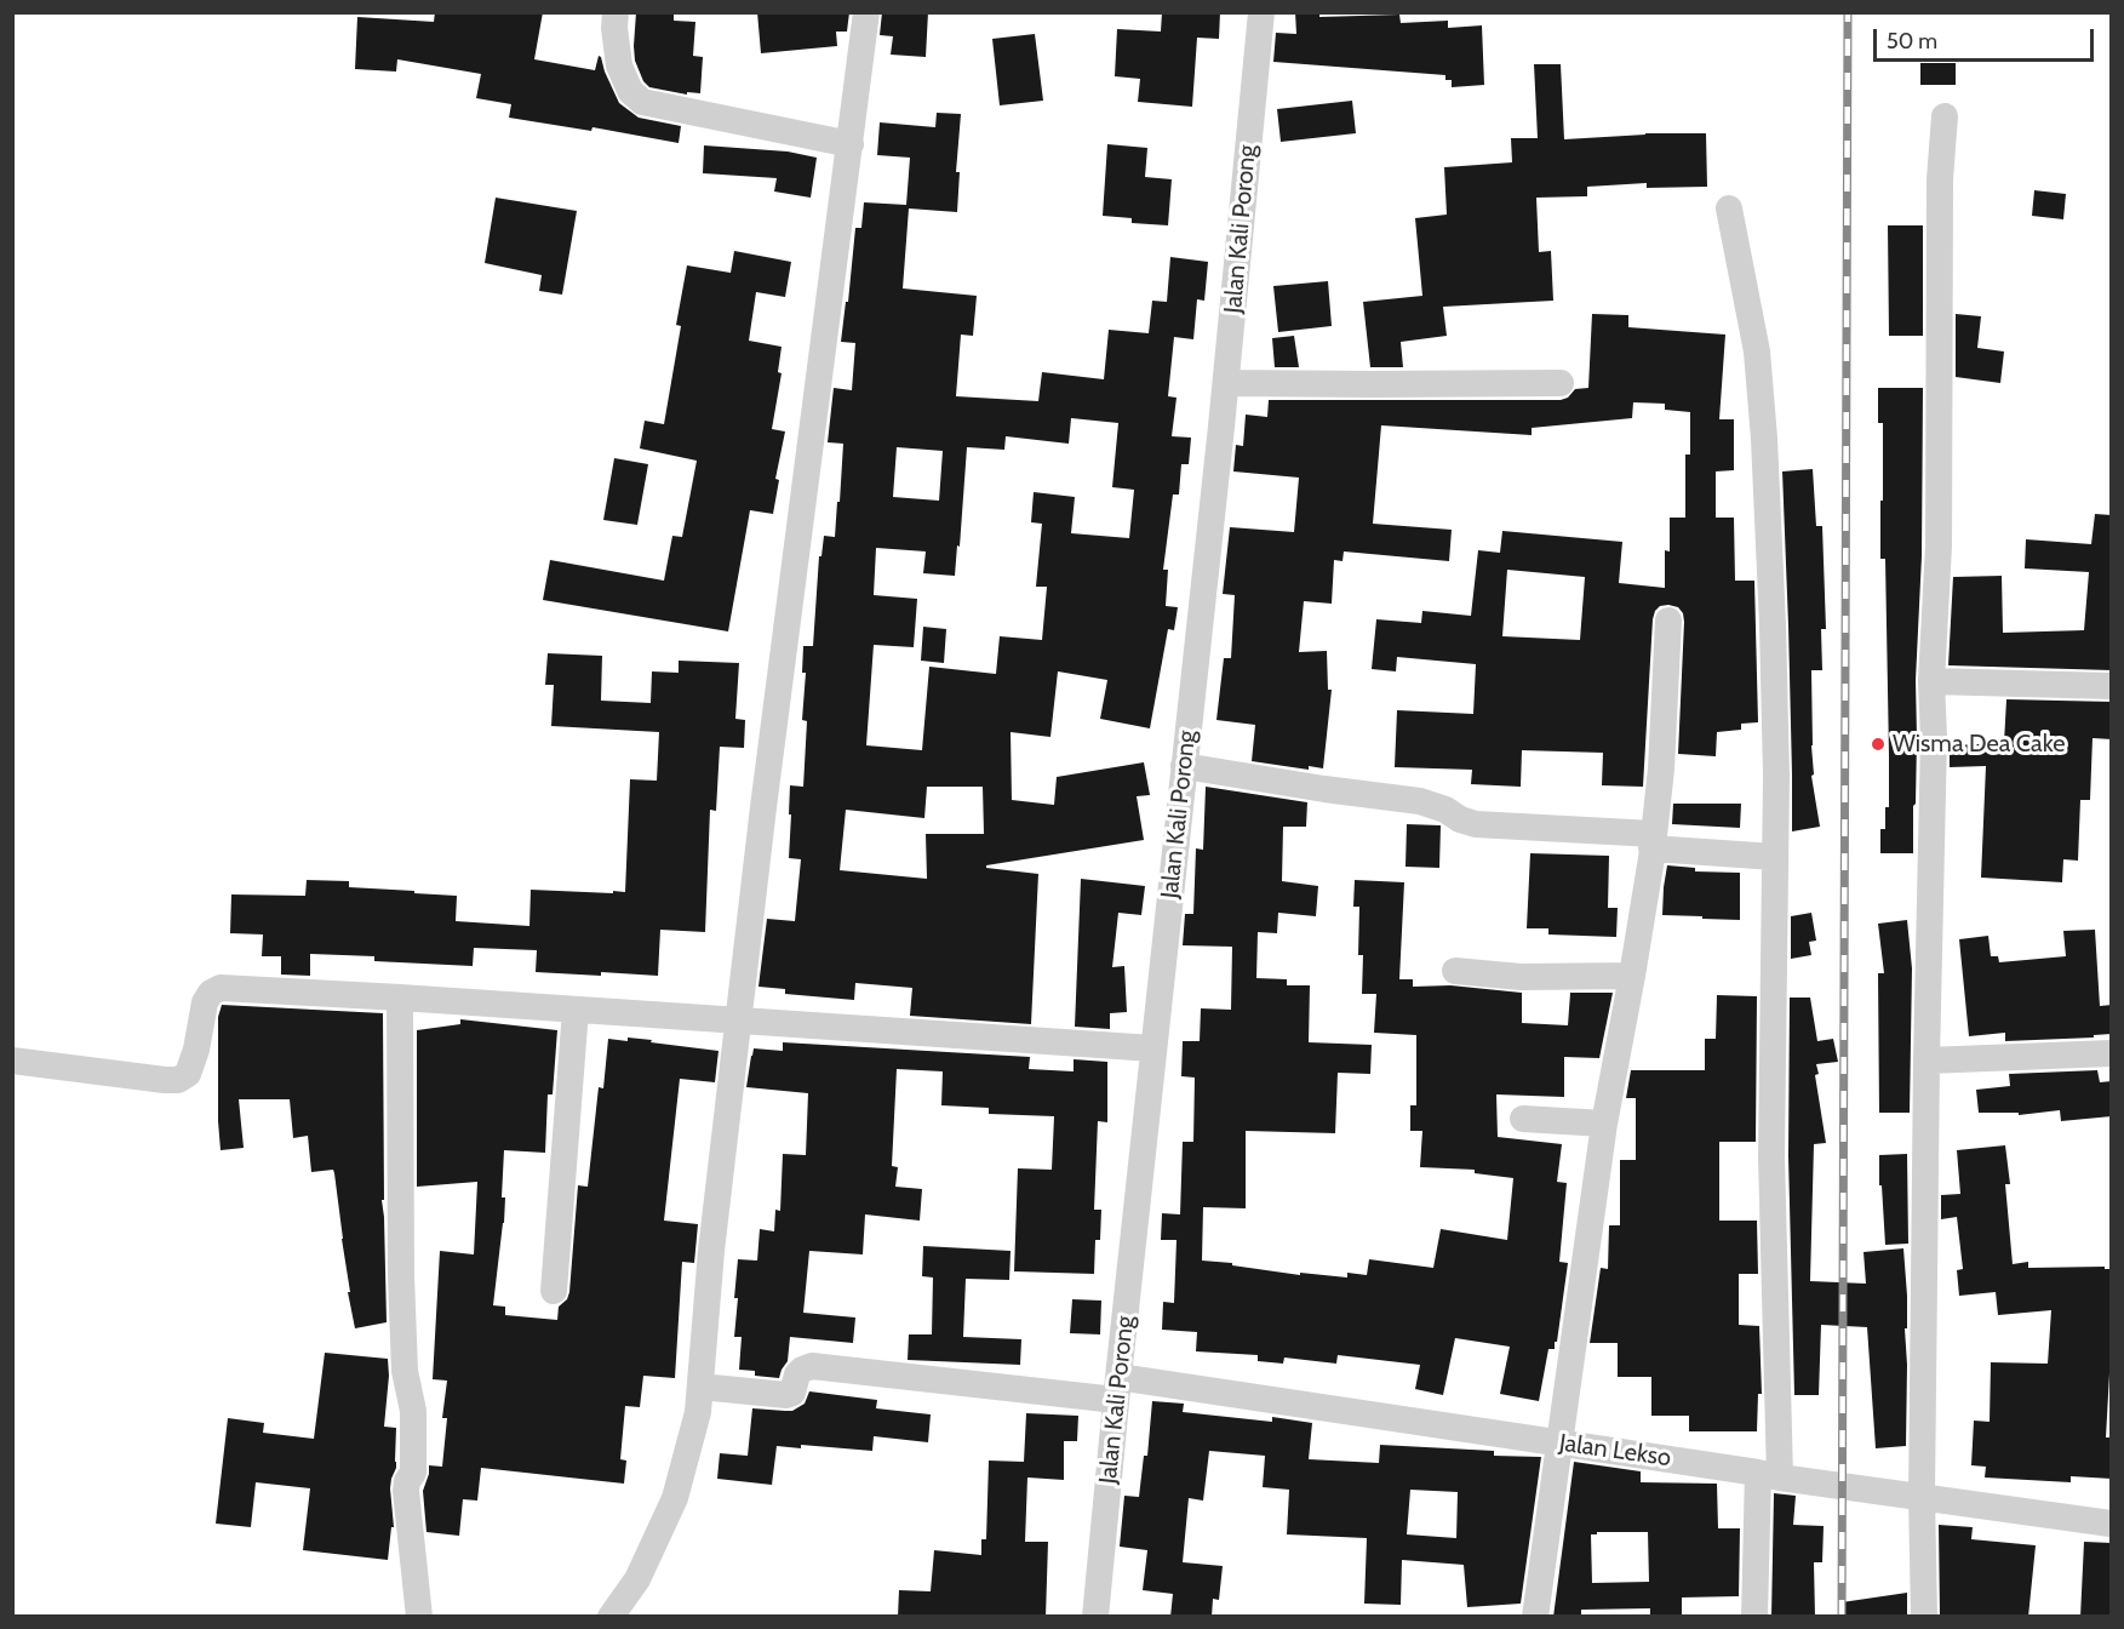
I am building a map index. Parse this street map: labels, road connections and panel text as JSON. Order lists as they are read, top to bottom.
{
  "streets": {
    "street": ["Jalan Kali Porong", "Jalan Lekso"]
  },
  "crossings": [
    ["Jalan Kali Porong", "Jalan Lekso"]
  ],
  "places": ["Wisma Dea Cake"],
  "scale_bar": "50 m"
}
